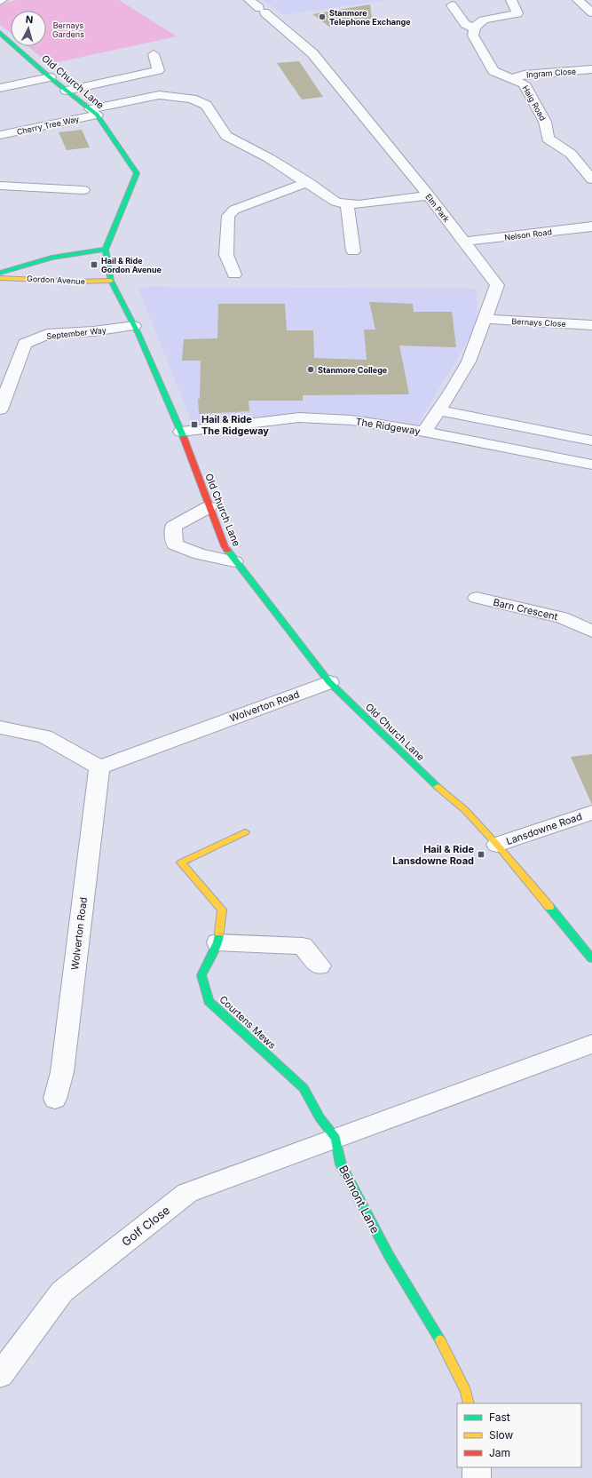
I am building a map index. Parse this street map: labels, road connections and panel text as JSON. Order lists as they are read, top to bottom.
{
  "streets": {
    "street": [
      "Ingram Close",
      "Old Church Lane",
      "Haig Road",
      "Cherry Tree Way",
      "Elm Park",
      "Nelson Road",
      "Gordon Avenue",
      "Bernays Close",
      "September Way",
      "The Ridgeway",
      "Barn Crescent",
      "Wolverton Road",
      "Lansdowne Road",
      "Courtens Mews",
      "Belmont Lane",
      "Golf Close"
    ]
  },
  "crossings": [
    ["Ingram Close", "Haig Road"],
    ["Old Church Lane", "Cherry Tree Way"],
    ["Old Church Lane", "Gordon Avenue"],
    ["Old Church Lane", "September Way"],
    ["Old Church Lane", "The Ridgeway"],
    ["Old Church Lane", "Wolverton Road"],
    ["Old Church Lane", "Lansdowne Road"],
    ["Elm Park", "Nelson Road"],
    ["Elm Park", "Bernays Close"],
    ["Elm Park", "The Ridgeway"],
    ["Courtens Mews", "Belmont Lane"],
    ["Courtens Mews", "Golf Close"],
    ["Belmont Lane", "Golf Close"]
  ],
  "parks": ["Bernays Gardens"],
  "places": {
    "other": ["Stanmore Telephone Exchange", "Stanmore College"],
    "transit": ["Hail & Ride Gordon Avenue", "Hail & Ride The Ridgeway", "Hail & Ride Lansdowne Road"]
  },
  "legend": ["Fast", "Slow", "Jam"],
  "north": "top"
}
